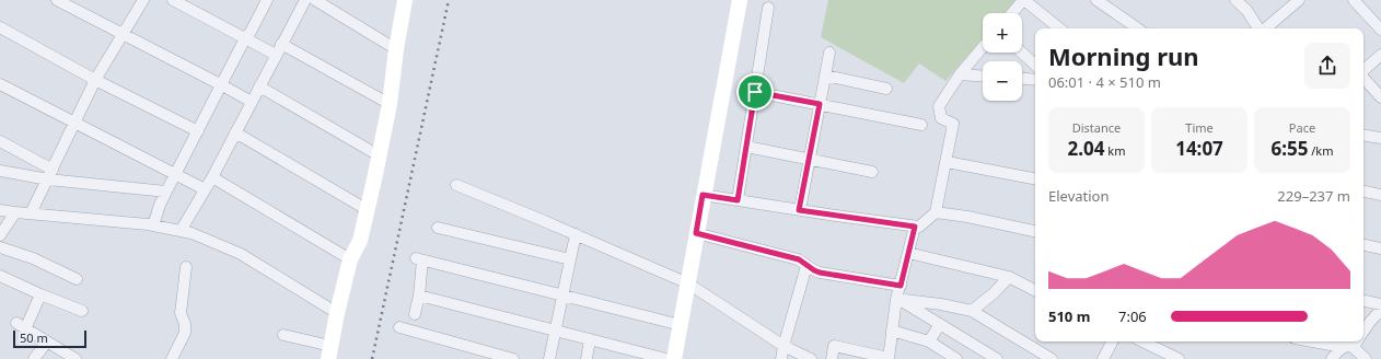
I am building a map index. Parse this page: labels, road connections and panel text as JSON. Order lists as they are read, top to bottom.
{
  "scale_bar": "50 m",
  "page": {
    "map_buttons": ["+", "−"],
    "heading": ["Morning run", "06:01 · 4 × 510 m"],
    "stats": [
      ["Distance", "2.04 km"],
      ["Time", "14:07"],
      ["Pace", "6:55 /km"]
    ],
    "chart": ["Elevation", "229–237 m"],
    "list": [
      {
        "name": "510 m",
        "note": "7:06"
      }
    ],
    "scale": "50 m"
  }
}
